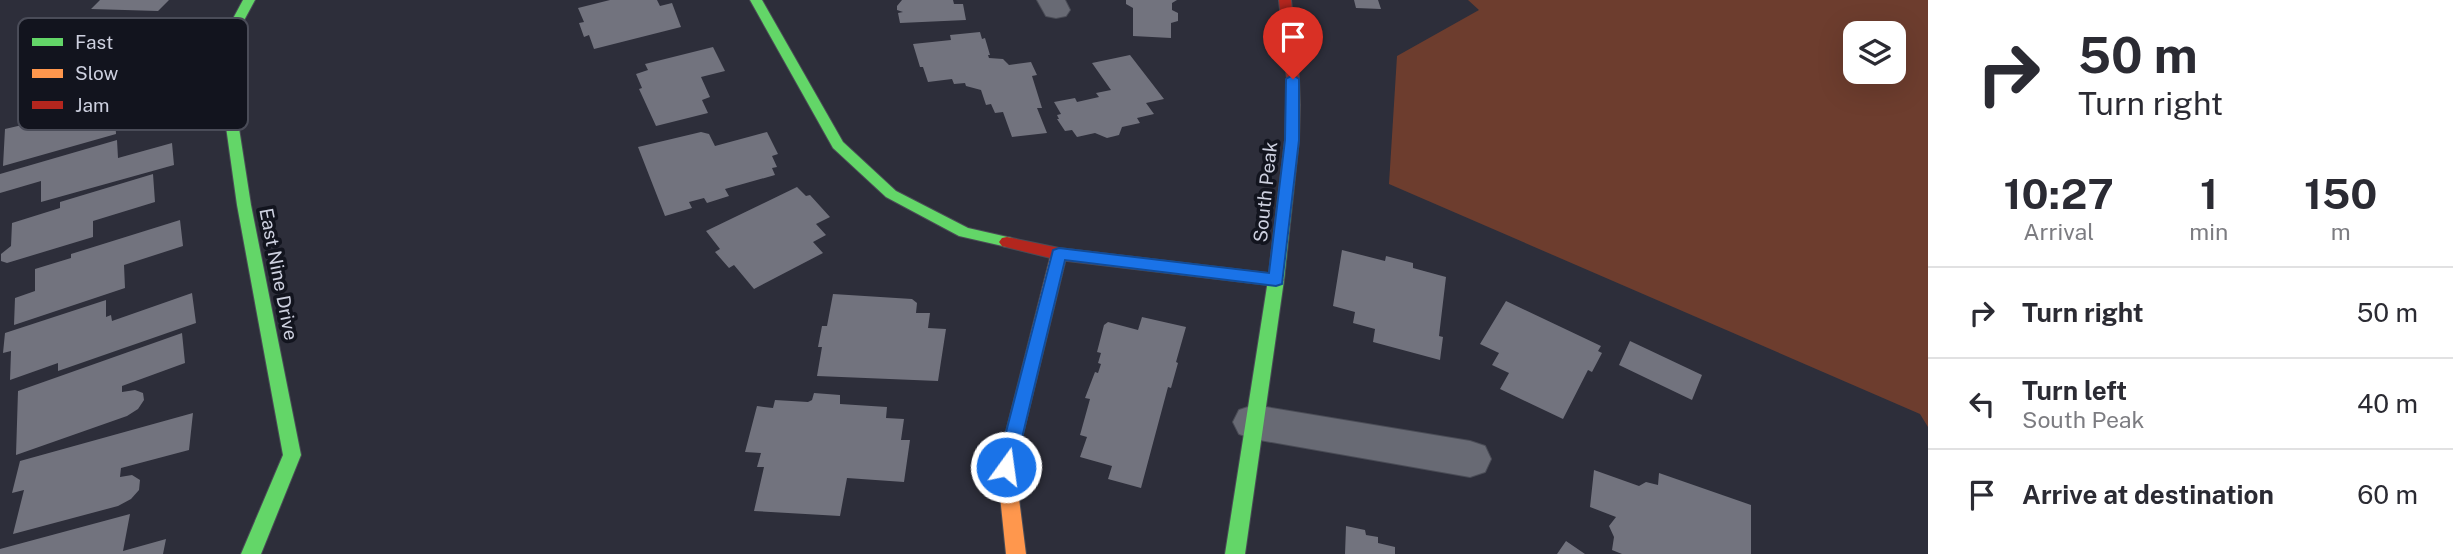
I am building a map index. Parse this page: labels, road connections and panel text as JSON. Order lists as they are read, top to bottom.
{
  "streets": {
    "street": ["South Peak", "East Nine Drive"]
  },
  "legend": ["Fast", "Slow", "Jam"],
  "page": {
    "turn": ["50 m", "Turn right"],
    "eta": [
      "10:27",
      "Arrival",
      "1",
      "min",
      "150",
      "m"
    ],
    "list": [
      {
        "name": "Turn right",
        "value": "50 m"
      },
      {
        "name": "Turn left",
        "note": "South Peak",
        "value": "40 m"
      },
      {
        "name": "Arrive at destination",
        "value": "60 m"
      }
    ]
  }
}
